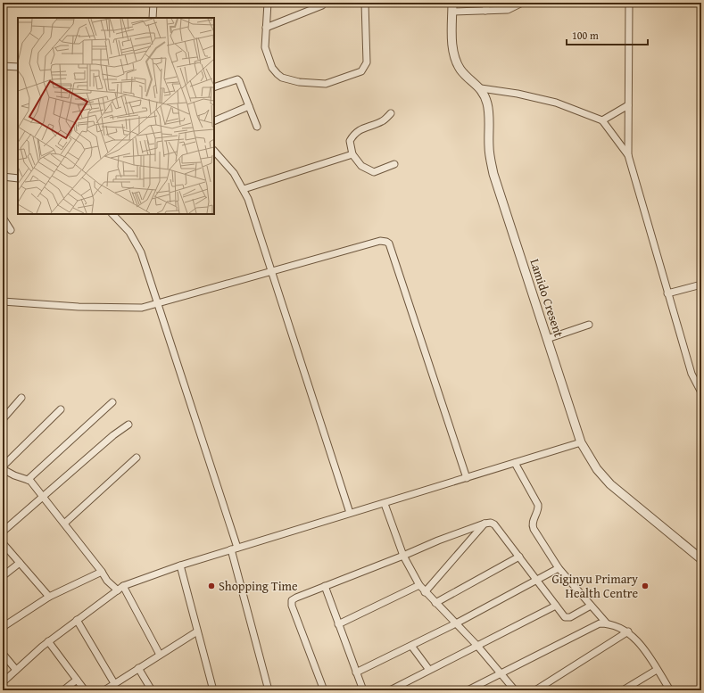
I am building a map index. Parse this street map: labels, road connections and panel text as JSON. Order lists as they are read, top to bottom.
{
  "streets": {
    "street": ["Lamido Cresent"]
  },
  "places": ["Shopping Time", "Giginyu Primary Health Centre"],
  "scale_bar": "100 m"
}
